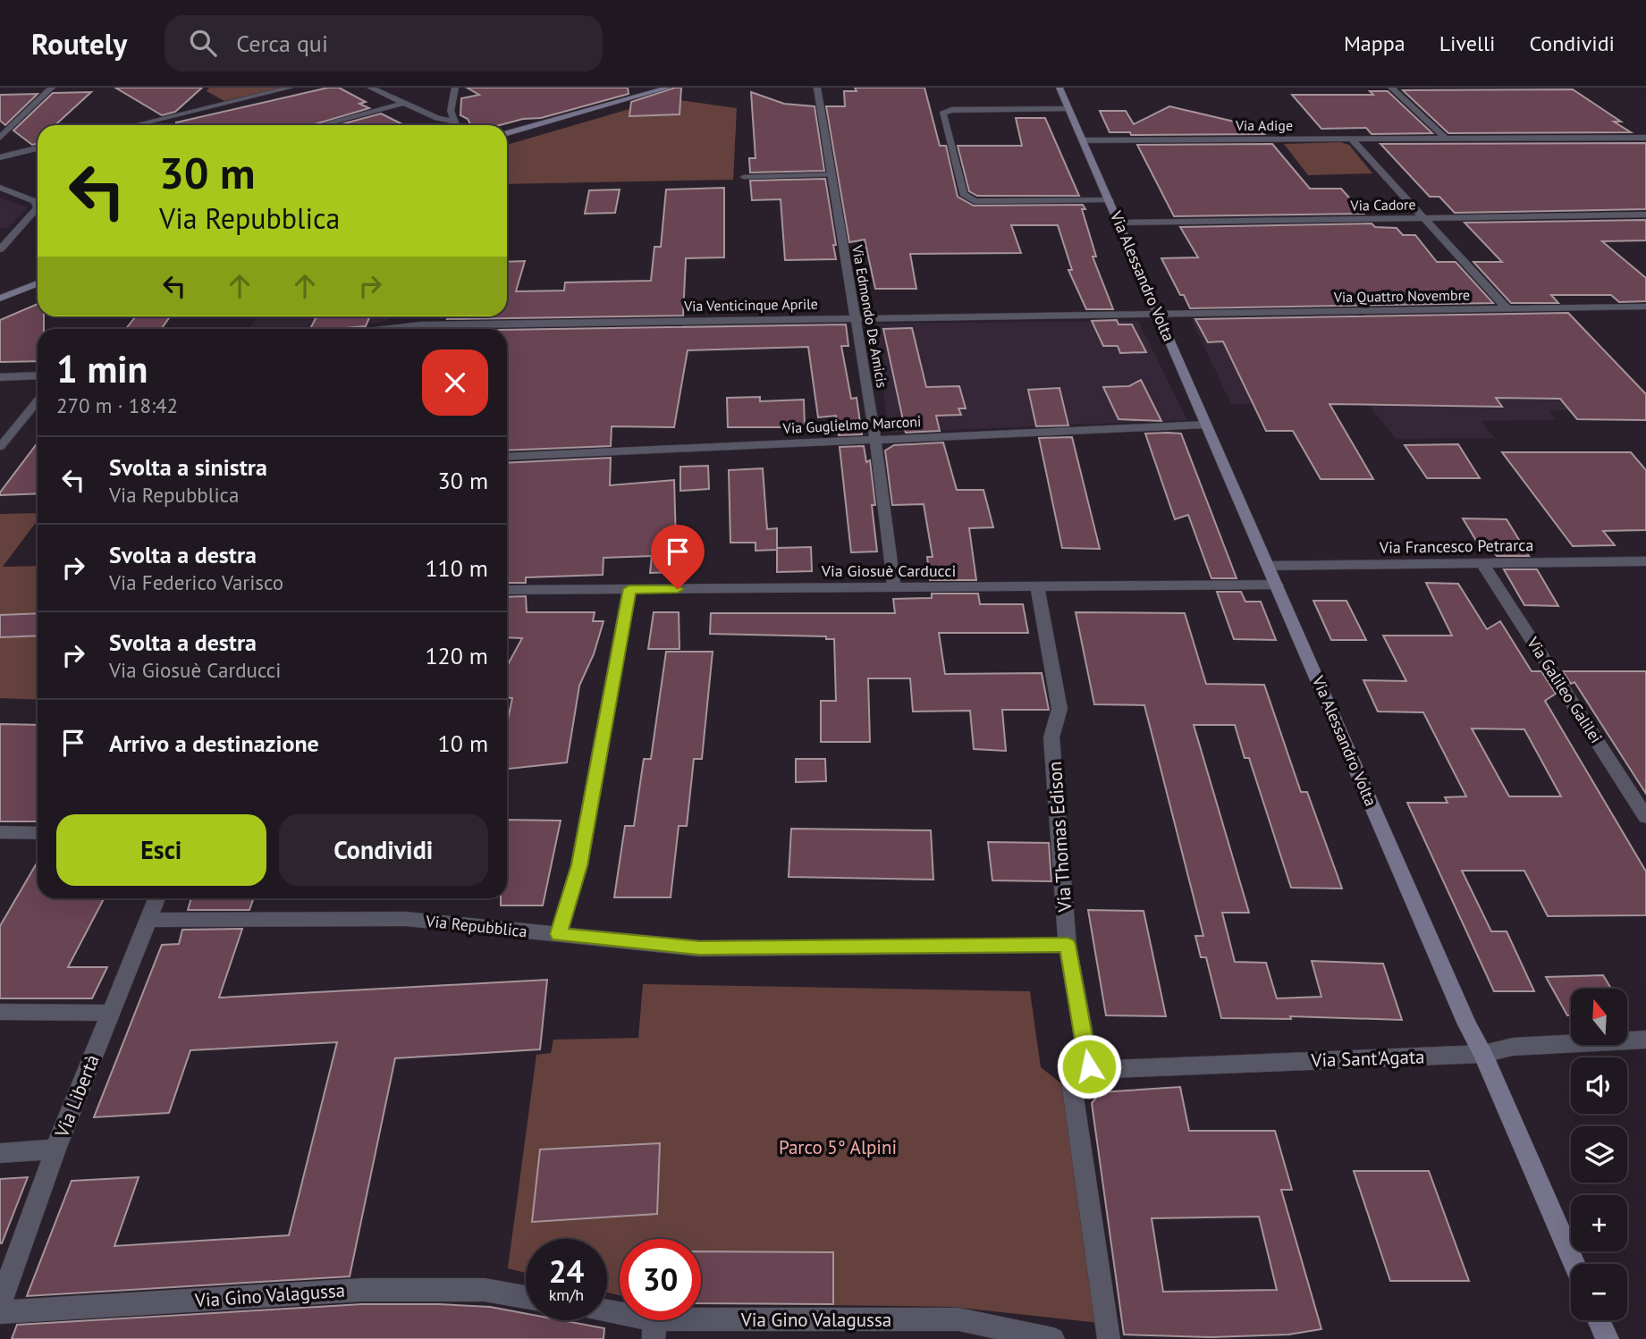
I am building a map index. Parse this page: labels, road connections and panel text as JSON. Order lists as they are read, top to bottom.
{
  "streets": {
    "street": [
      "Via Adige",
      "Via Cadore",
      "Via Alessandro Volta",
      "Via Quattro Novembre",
      "Via Venticinque Aprile",
      "Via Edmondo De Amicis",
      "Via Guglielmo Marconi",
      "Via Francesco Petrarca",
      "Via Giosuè Carducci",
      "Via Galileo Galilei",
      "Via Thomas Edison",
      "Via Repubblica",
      "Via Sant'Agata",
      "Via Libertà",
      "Via Gino Valagussa"
    ]
  },
  "crossings": [
    ["Via Adige", "Via Alessandro Volta"],
    ["Via Cadore", "Via Alessandro Volta"],
    ["Via Alessandro Volta", "Via Quattro Novembre"],
    ["Via Alessandro Volta", "Via Venticinque Aprile"],
    ["Via Alessandro Volta", "Via Guglielmo Marconi"],
    ["Via Alessandro Volta", "Via Francesco Petrarca"],
    ["Via Alessandro Volta", "Via Giosuè Carducci"],
    ["Via Alessandro Volta", "Via Sant'Agata"],
    ["Via Quattro Novembre", "Via Venticinque Aprile"],
    ["Via Venticinque Aprile", "Via Edmondo De Amicis"],
    ["Via Edmondo De Amicis", "Via Guglielmo Marconi"],
    ["Via Edmondo De Amicis", "Via Giosuè Carducci"],
    ["Via Francesco Petrarca", "Via Galileo Galilei"],
    ["Via Giosuè Carducci", "Via Thomas Edison"],
    ["Via Thomas Edison", "Via Repubblica"],
    ["Via Thomas Edison", "Via Sant'Agata"],
    ["Via Repubblica", "Via Libertà"]
  ],
  "parks": ["Parco 5° Alpini"],
  "north": "top",
  "page": {
    "header": "Routely",
    "search": "Cerca qui",
    "nav": ["Mappa", "Livelli", "Condividi"],
    "turn": ["30 m", "Via Repubblica"],
    "heading": ["1 min", "270 m · 18:42"],
    "list": [
      {
        "name": "Svolta a sinistra",
        "note": "Via Repubblica",
        "value": "30 m"
      },
      {
        "name": "Svolta a destra",
        "note": "Via Federico Varisco",
        "value": "110 m"
      },
      {
        "name": "Svolta a destra",
        "note": "Via Giosuè Carducci",
        "value": "120 m"
      },
      {
        "name": "Arrivo a destinazione",
        "value": "10 m"
      }
    ],
    "buttons": ["Esci", "Condividi"],
    "map_buttons": ["+", "−"],
    "speed": "24 km/h",
    "limit": "30"
  }
}
